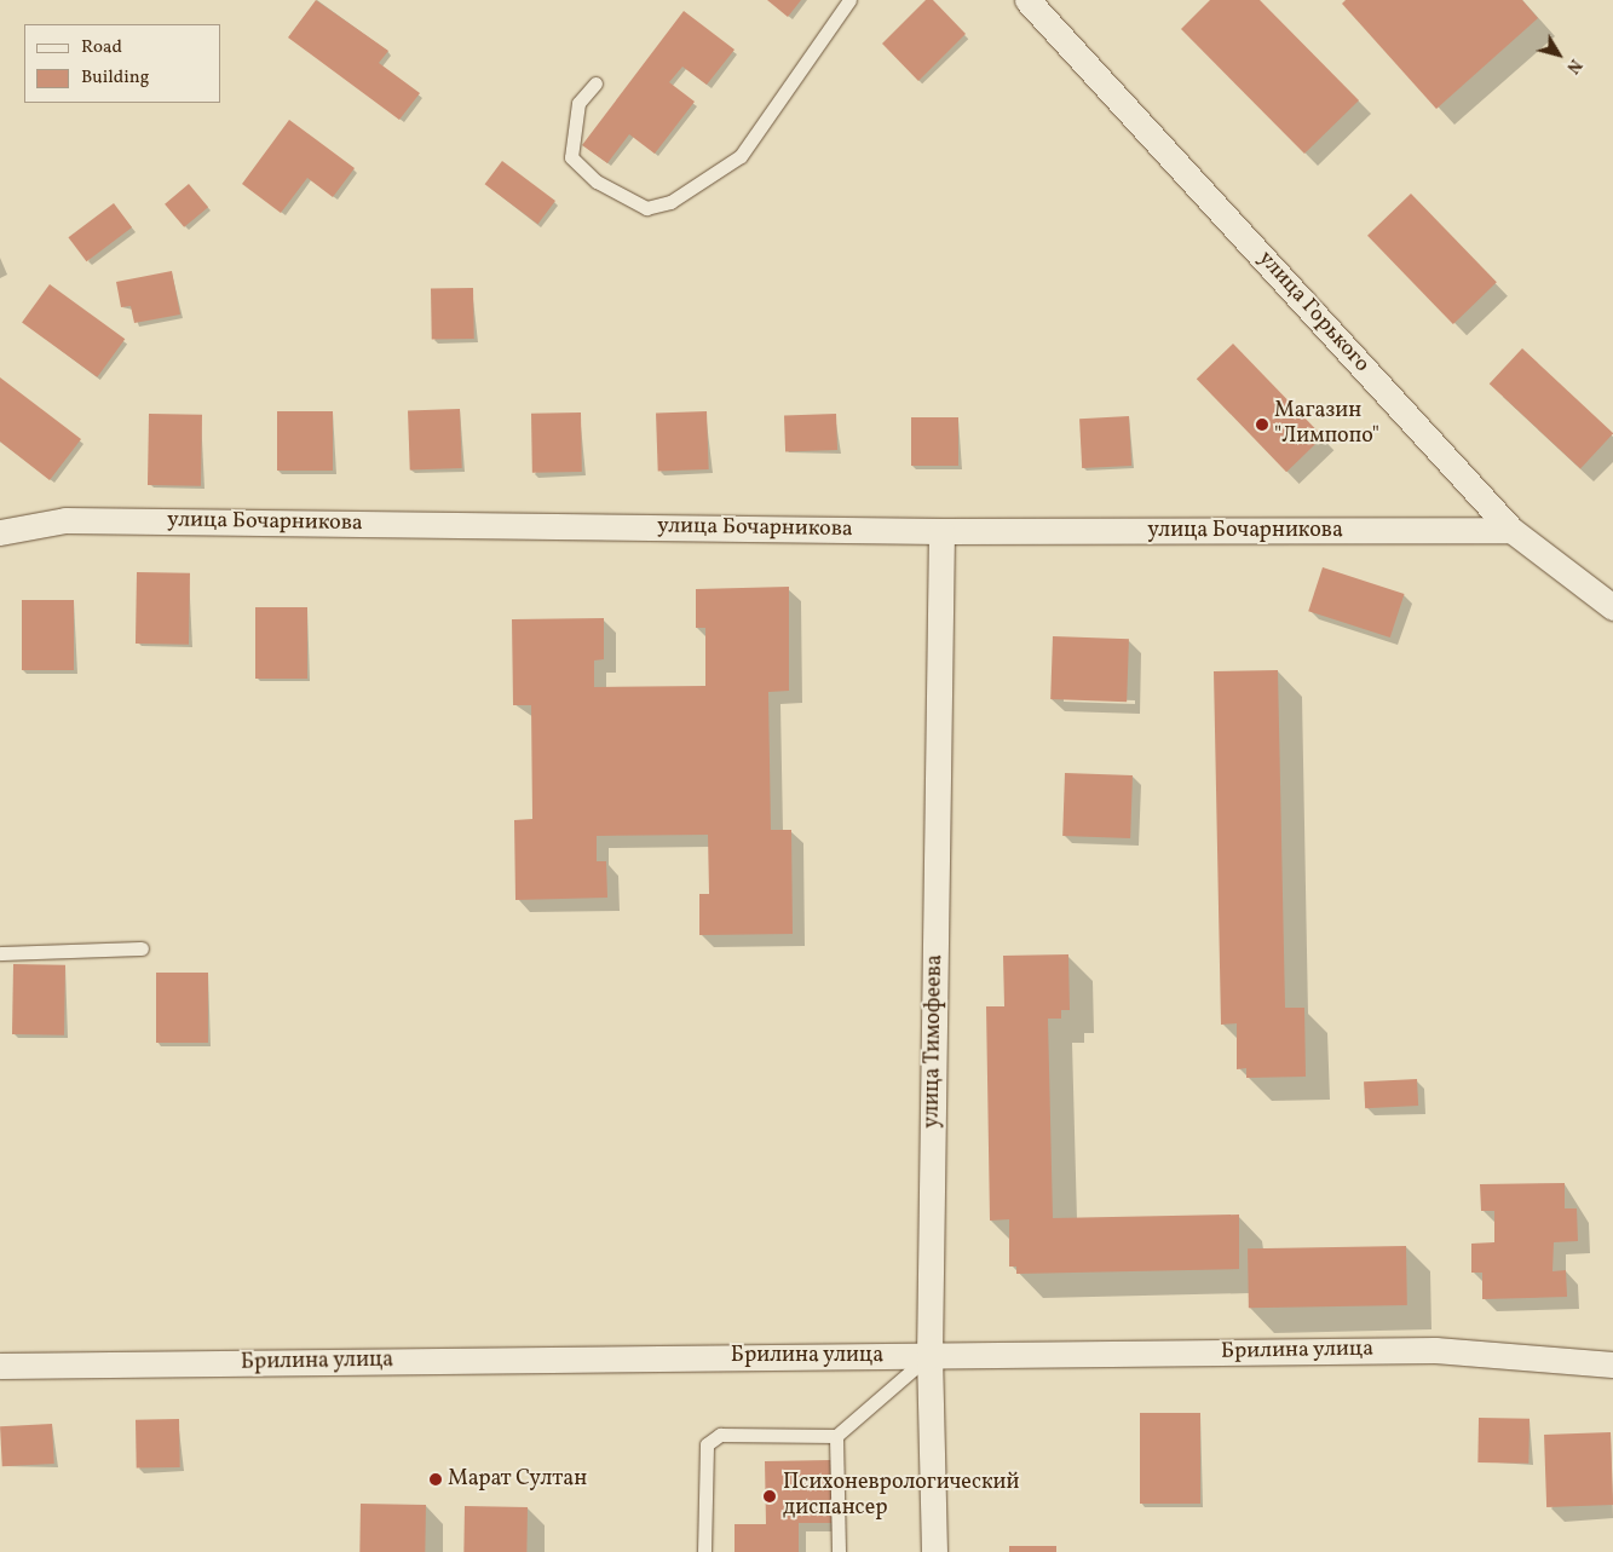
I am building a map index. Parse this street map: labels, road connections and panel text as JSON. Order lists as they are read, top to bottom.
{
  "streets": {
    "street": [
      "улица Горького",
      "улица Бочарникова",
      "улица Тимофеева",
      "Брилина улица"
    ]
  },
  "crossings": [
    ["улица Горького", "улица Бочарникова"],
    ["улица Бочарникова", "улица Тимофеева"],
    ["улица Тимофеева", "Брилина улица"]
  ],
  "places": ["Магазин \"Лимпопо\"", "Марат Султан", "Психоневрологический диспансер"],
  "legend": ["Road", "Building"],
  "north": "bottom right"
}
